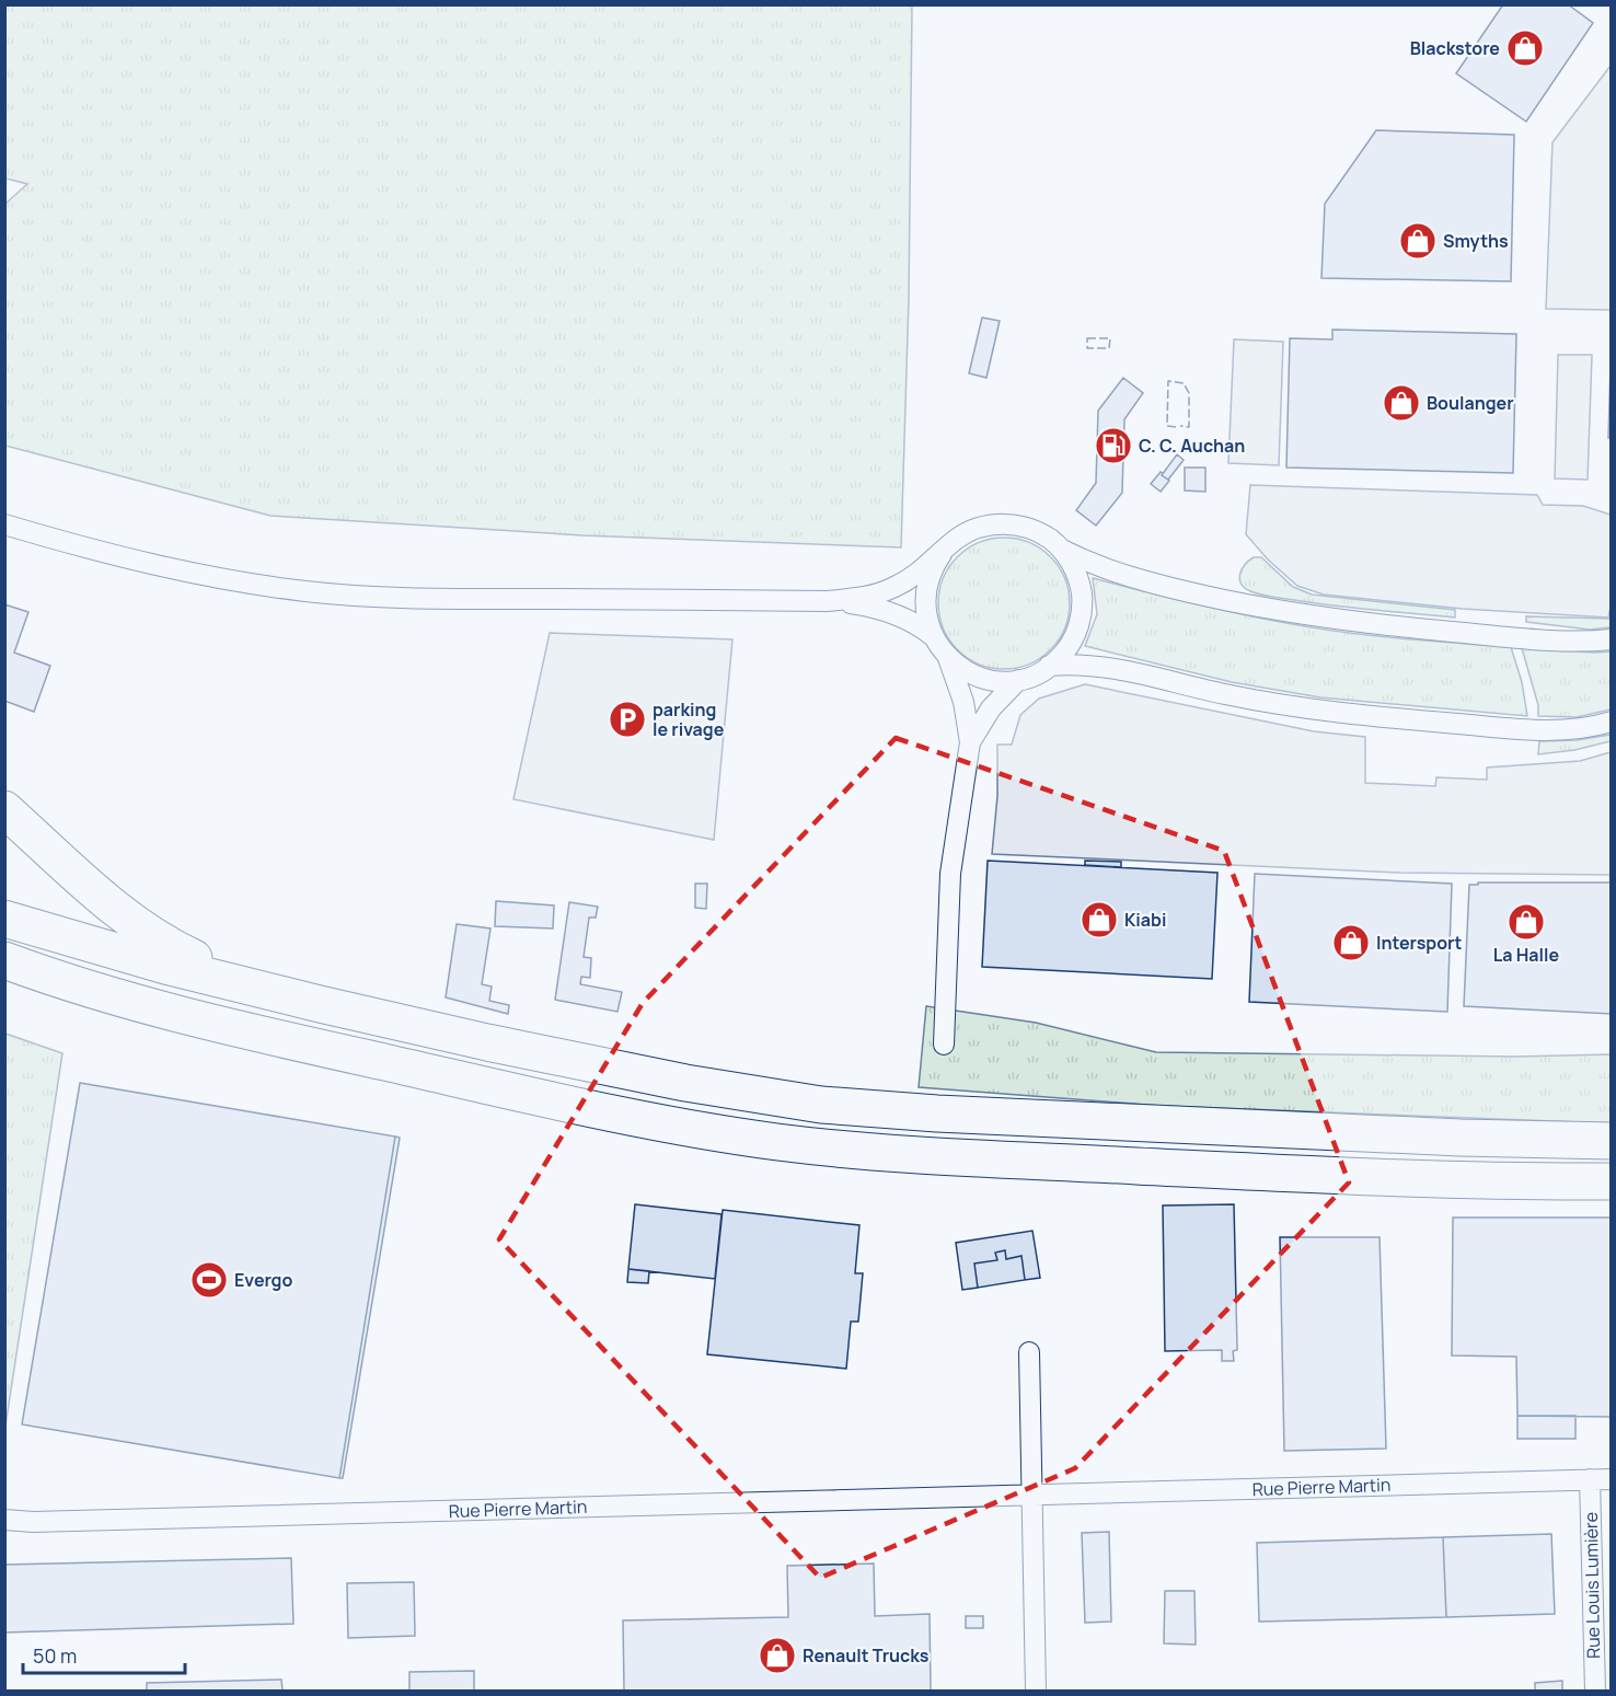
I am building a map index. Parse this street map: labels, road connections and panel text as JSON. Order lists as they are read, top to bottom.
{
  "streets": {
    "street": ["Rue Pierre Martin", "Rue Louis Lumière"]
  },
  "crossings": [
    ["Rue Pierre Martin", "Rue Louis Lumière"]
  ],
  "places": {
    "shop": [
      "Blackstore",
      "Smyths",
      "Boulanger",
      "Kiabi",
      "La Halle",
      "Intersport",
      "Renault Trucks"
    ],
    "fuel station": ["C. C. Auchan"],
    "parking": ["parking le rivage"],
    "sports": ["Evergo"]
  },
  "scale_bar": "50 m"
}
